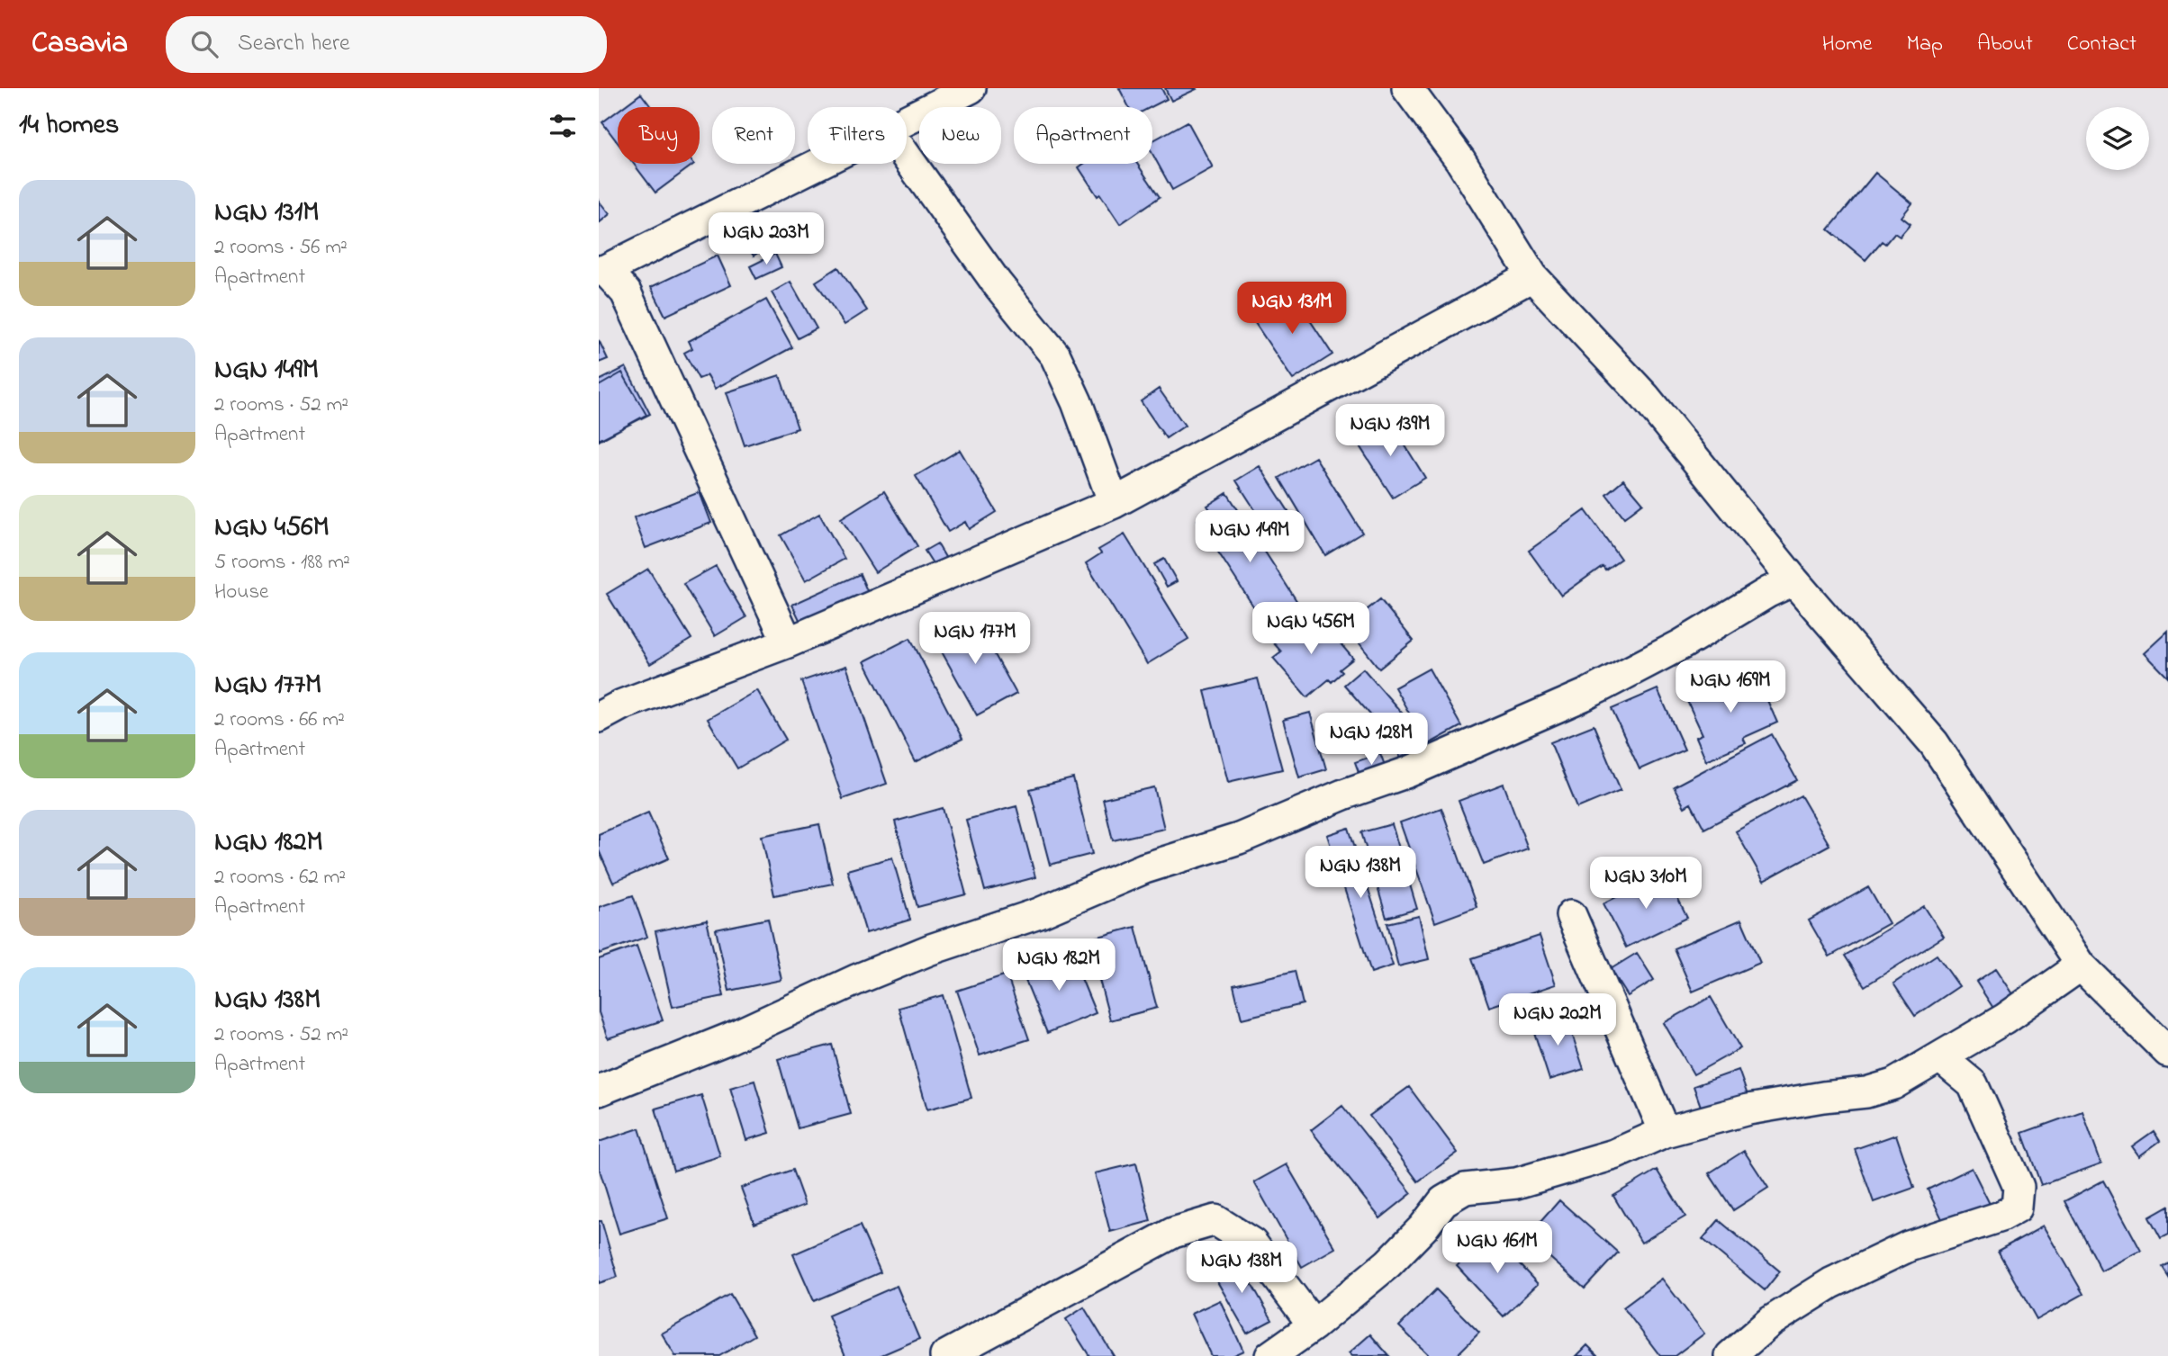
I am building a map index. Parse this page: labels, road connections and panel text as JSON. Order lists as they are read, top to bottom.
{
  "page": {
    "header": "Casavia",
    "search": "Search here",
    "nav": [
      "Home",
      "Map",
      "About",
      "Contact"
    ],
    "heading": "14 homes",
    "chip": [
      "Buy",
      "Rent",
      "Filters",
      "New",
      "Apartment"
    ],
    "list": [
      {
        "name": "NGN 131M",
        "note": "2 rooms · 56 m² · Apartment"
      },
      {
        "name": "NGN 149M",
        "note": "2 rooms · 52 m² · Apartment"
      },
      {
        "name": "NGN 456M",
        "note": "5 rooms · 188 m² · House"
      },
      {
        "name": "NGN 177M",
        "note": "2 rooms · 66 m² · Apartment"
      },
      {
        "name": "NGN 182M",
        "note": "2 rooms · 62 m² · Apartment"
      },
      {
        "name": "NGN 138M",
        "note": "2 rooms · 52 m² · Apartment"
      }
    ],
    "price": [
      "NGN 203M",
      "NGN 131M",
      "NGN 139M",
      "NGN 149M",
      "NGN 456M",
      "NGN 177M",
      "NGN 169M",
      "NGN 128M",
      "NGN 138M",
      "NGN 310M",
      "NGN 182M",
      "NGN 202M",
      "NGN 161M",
      "NGN 138M"
    ]
  }
}
